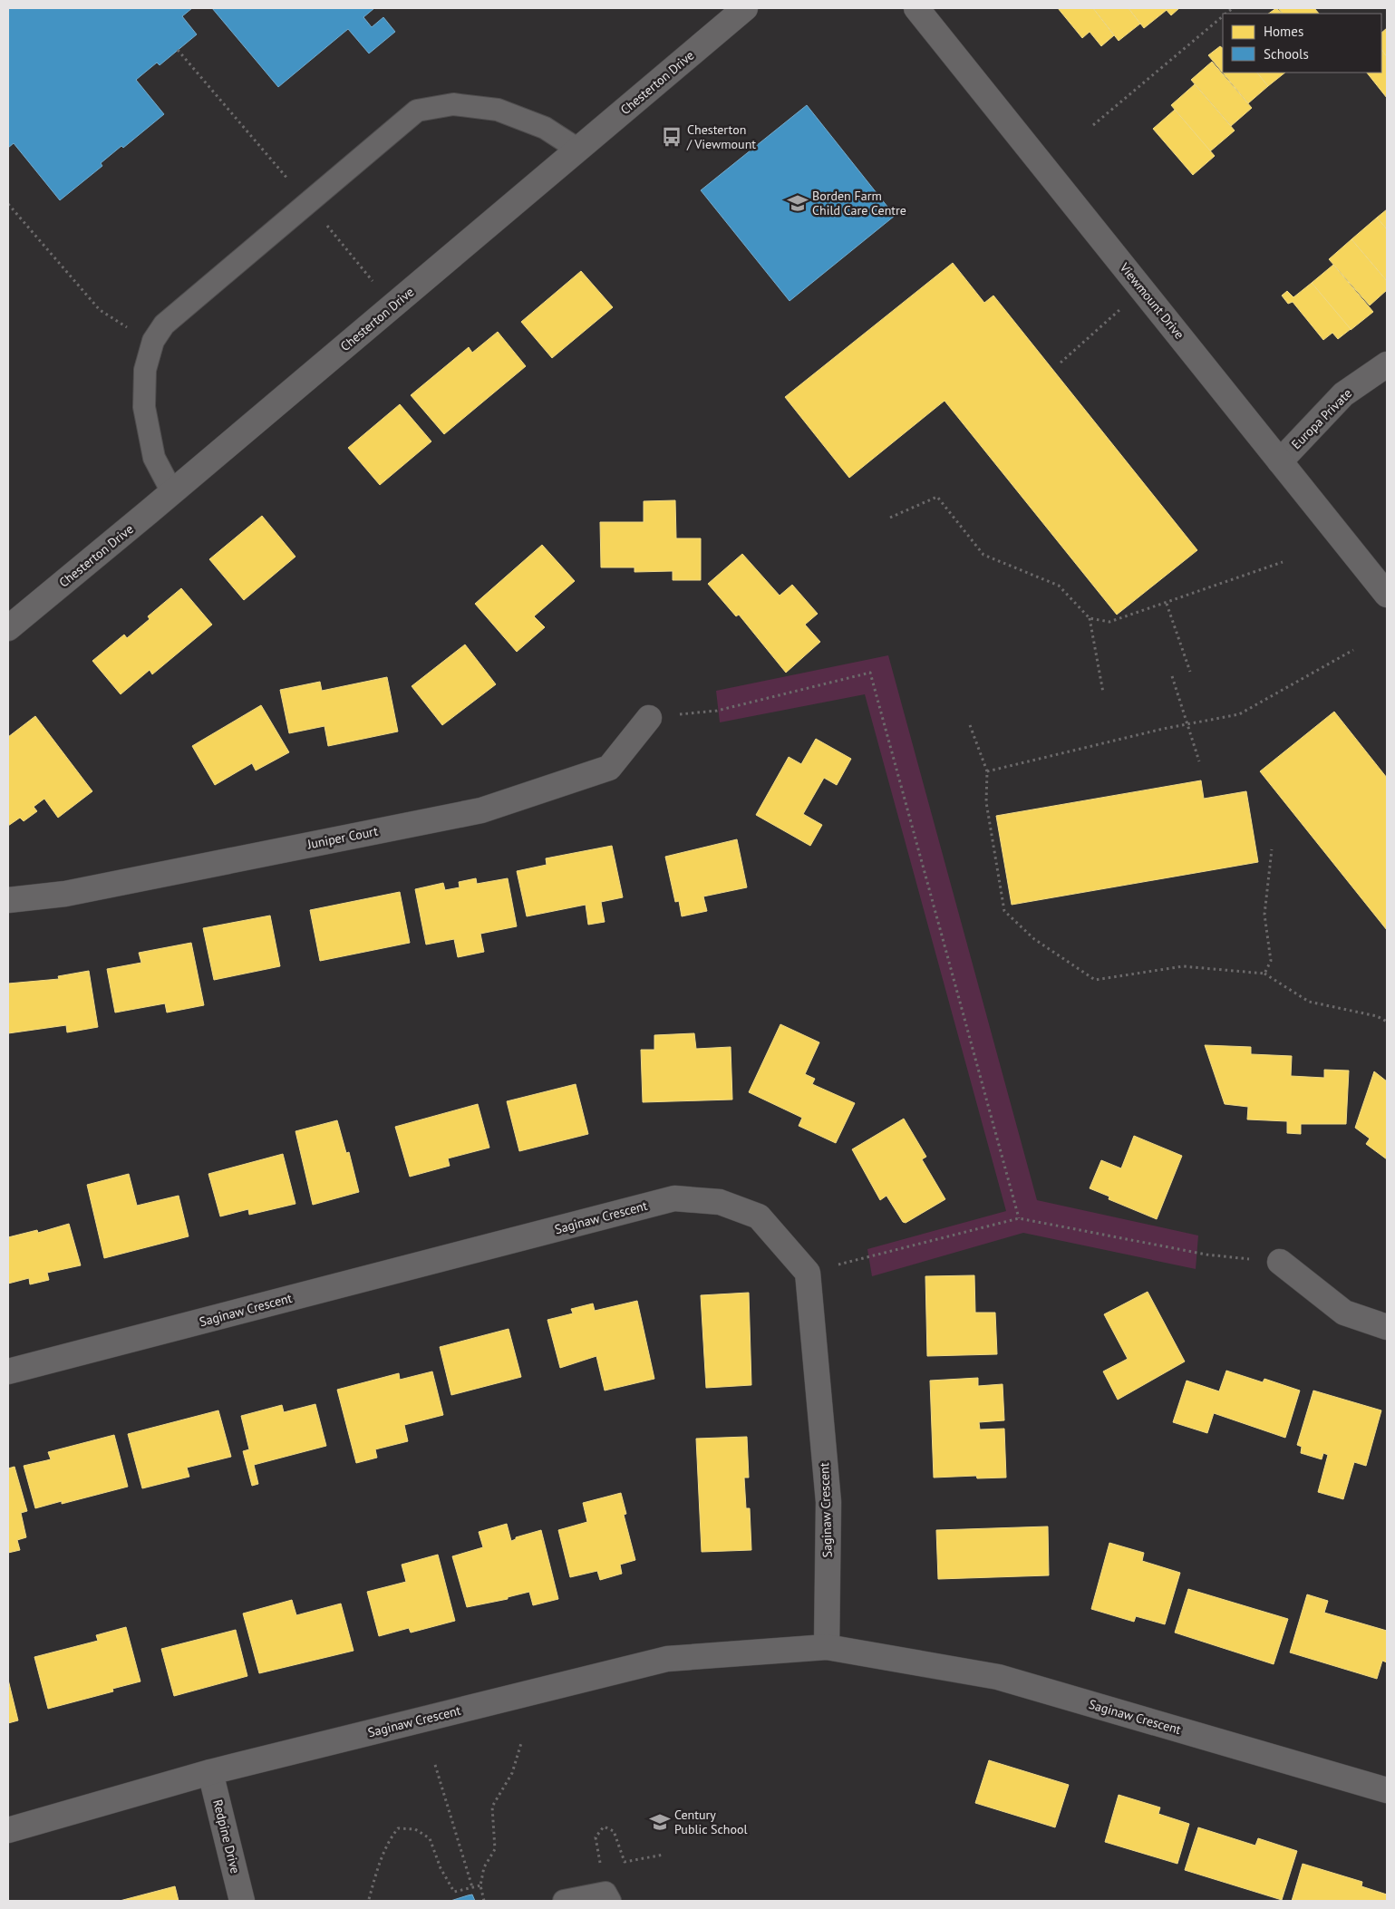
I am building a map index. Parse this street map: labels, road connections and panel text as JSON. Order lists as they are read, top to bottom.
{
  "streets": {
    "street": [
      "Chesterton Drive",
      "Viewmount Drive",
      "Europa Private",
      "Juniper Court",
      "Saginaw Crescent",
      "Redpine Drive"
    ]
  },
  "crossings": [
    ["Viewmount Drive", "Europa Private"],
    ["Saginaw Crescent", "Redpine Drive"]
  ],
  "places": {
    "bus stop": ["Chesterton / Viewmount"],
    "school or university": ["Borden Farm Child Care Centre", "Century Public School"]
  },
  "legend": ["Homes", "Schools"]
}
